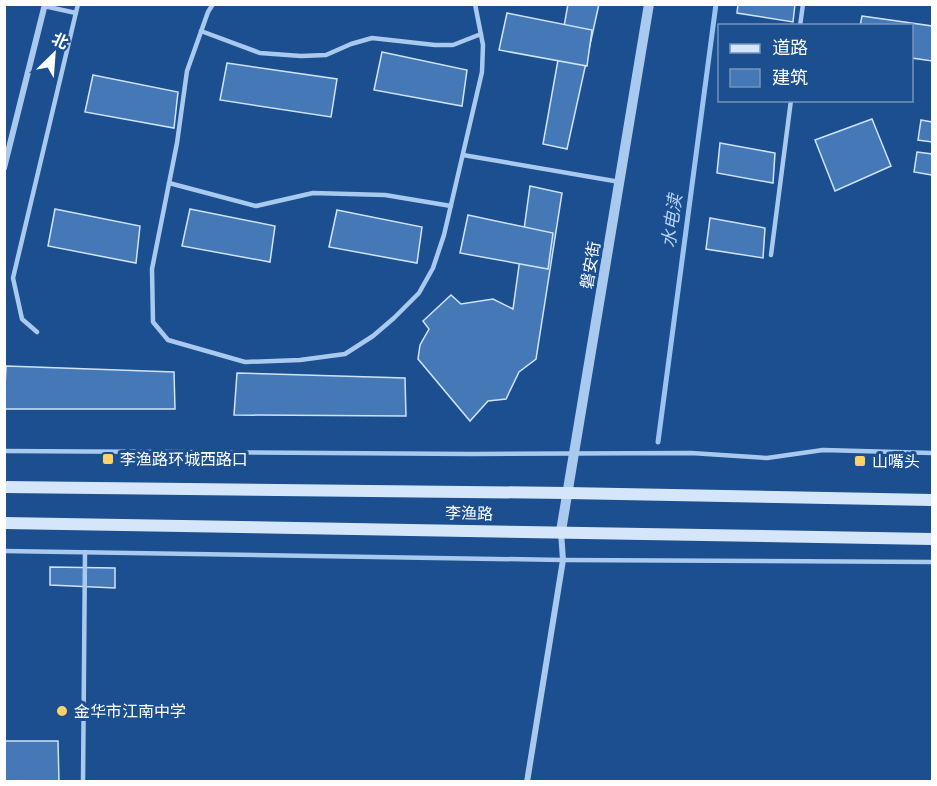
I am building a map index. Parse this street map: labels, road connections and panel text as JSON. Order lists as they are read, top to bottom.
{
  "streets": {
    "main road": ["李渔路"],
    "street": ["磐安街"]
  },
  "crossings": [
    ["磐安街", "李渔路"]
  ],
  "water": ["水电渎"],
  "places": {
    "transit": ["李渔路环城西路口", "山嘴头"],
    "other": ["金华市江南中学"]
  },
  "legend": ["道路", "建筑"],
  "north": "top right"
}
